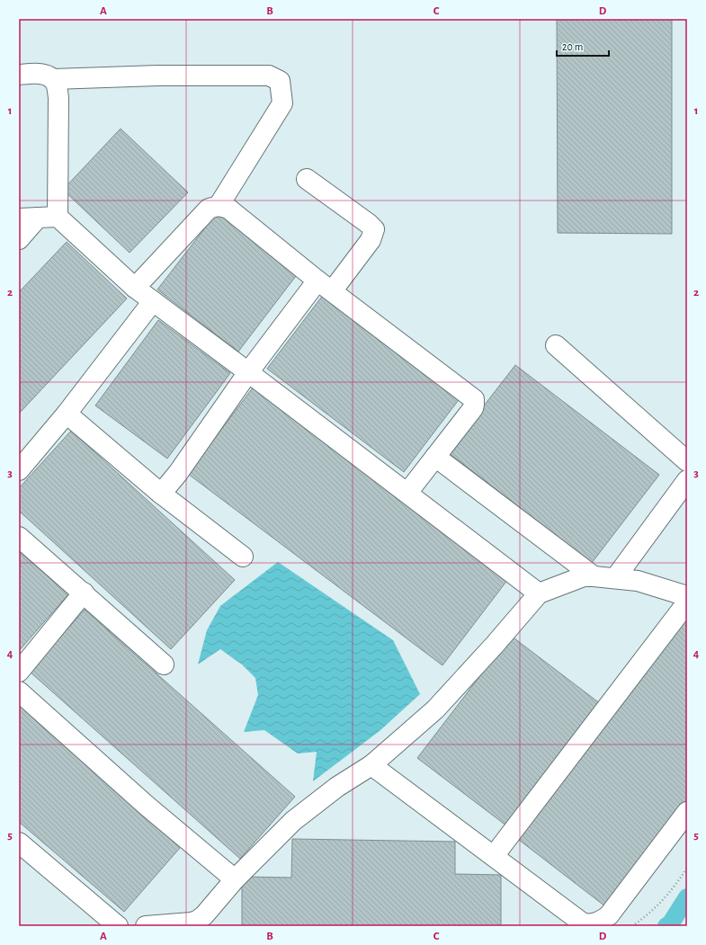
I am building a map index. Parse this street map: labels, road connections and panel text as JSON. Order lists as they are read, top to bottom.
{
  "scale_bar": "20 m",
  "grid": {
    "columns": [
      "A",
      "B",
      "C",
      "D"
    ],
    "rows": [
      "1",
      "2",
      "3",
      "4",
      "5"
    ]
  }
}
